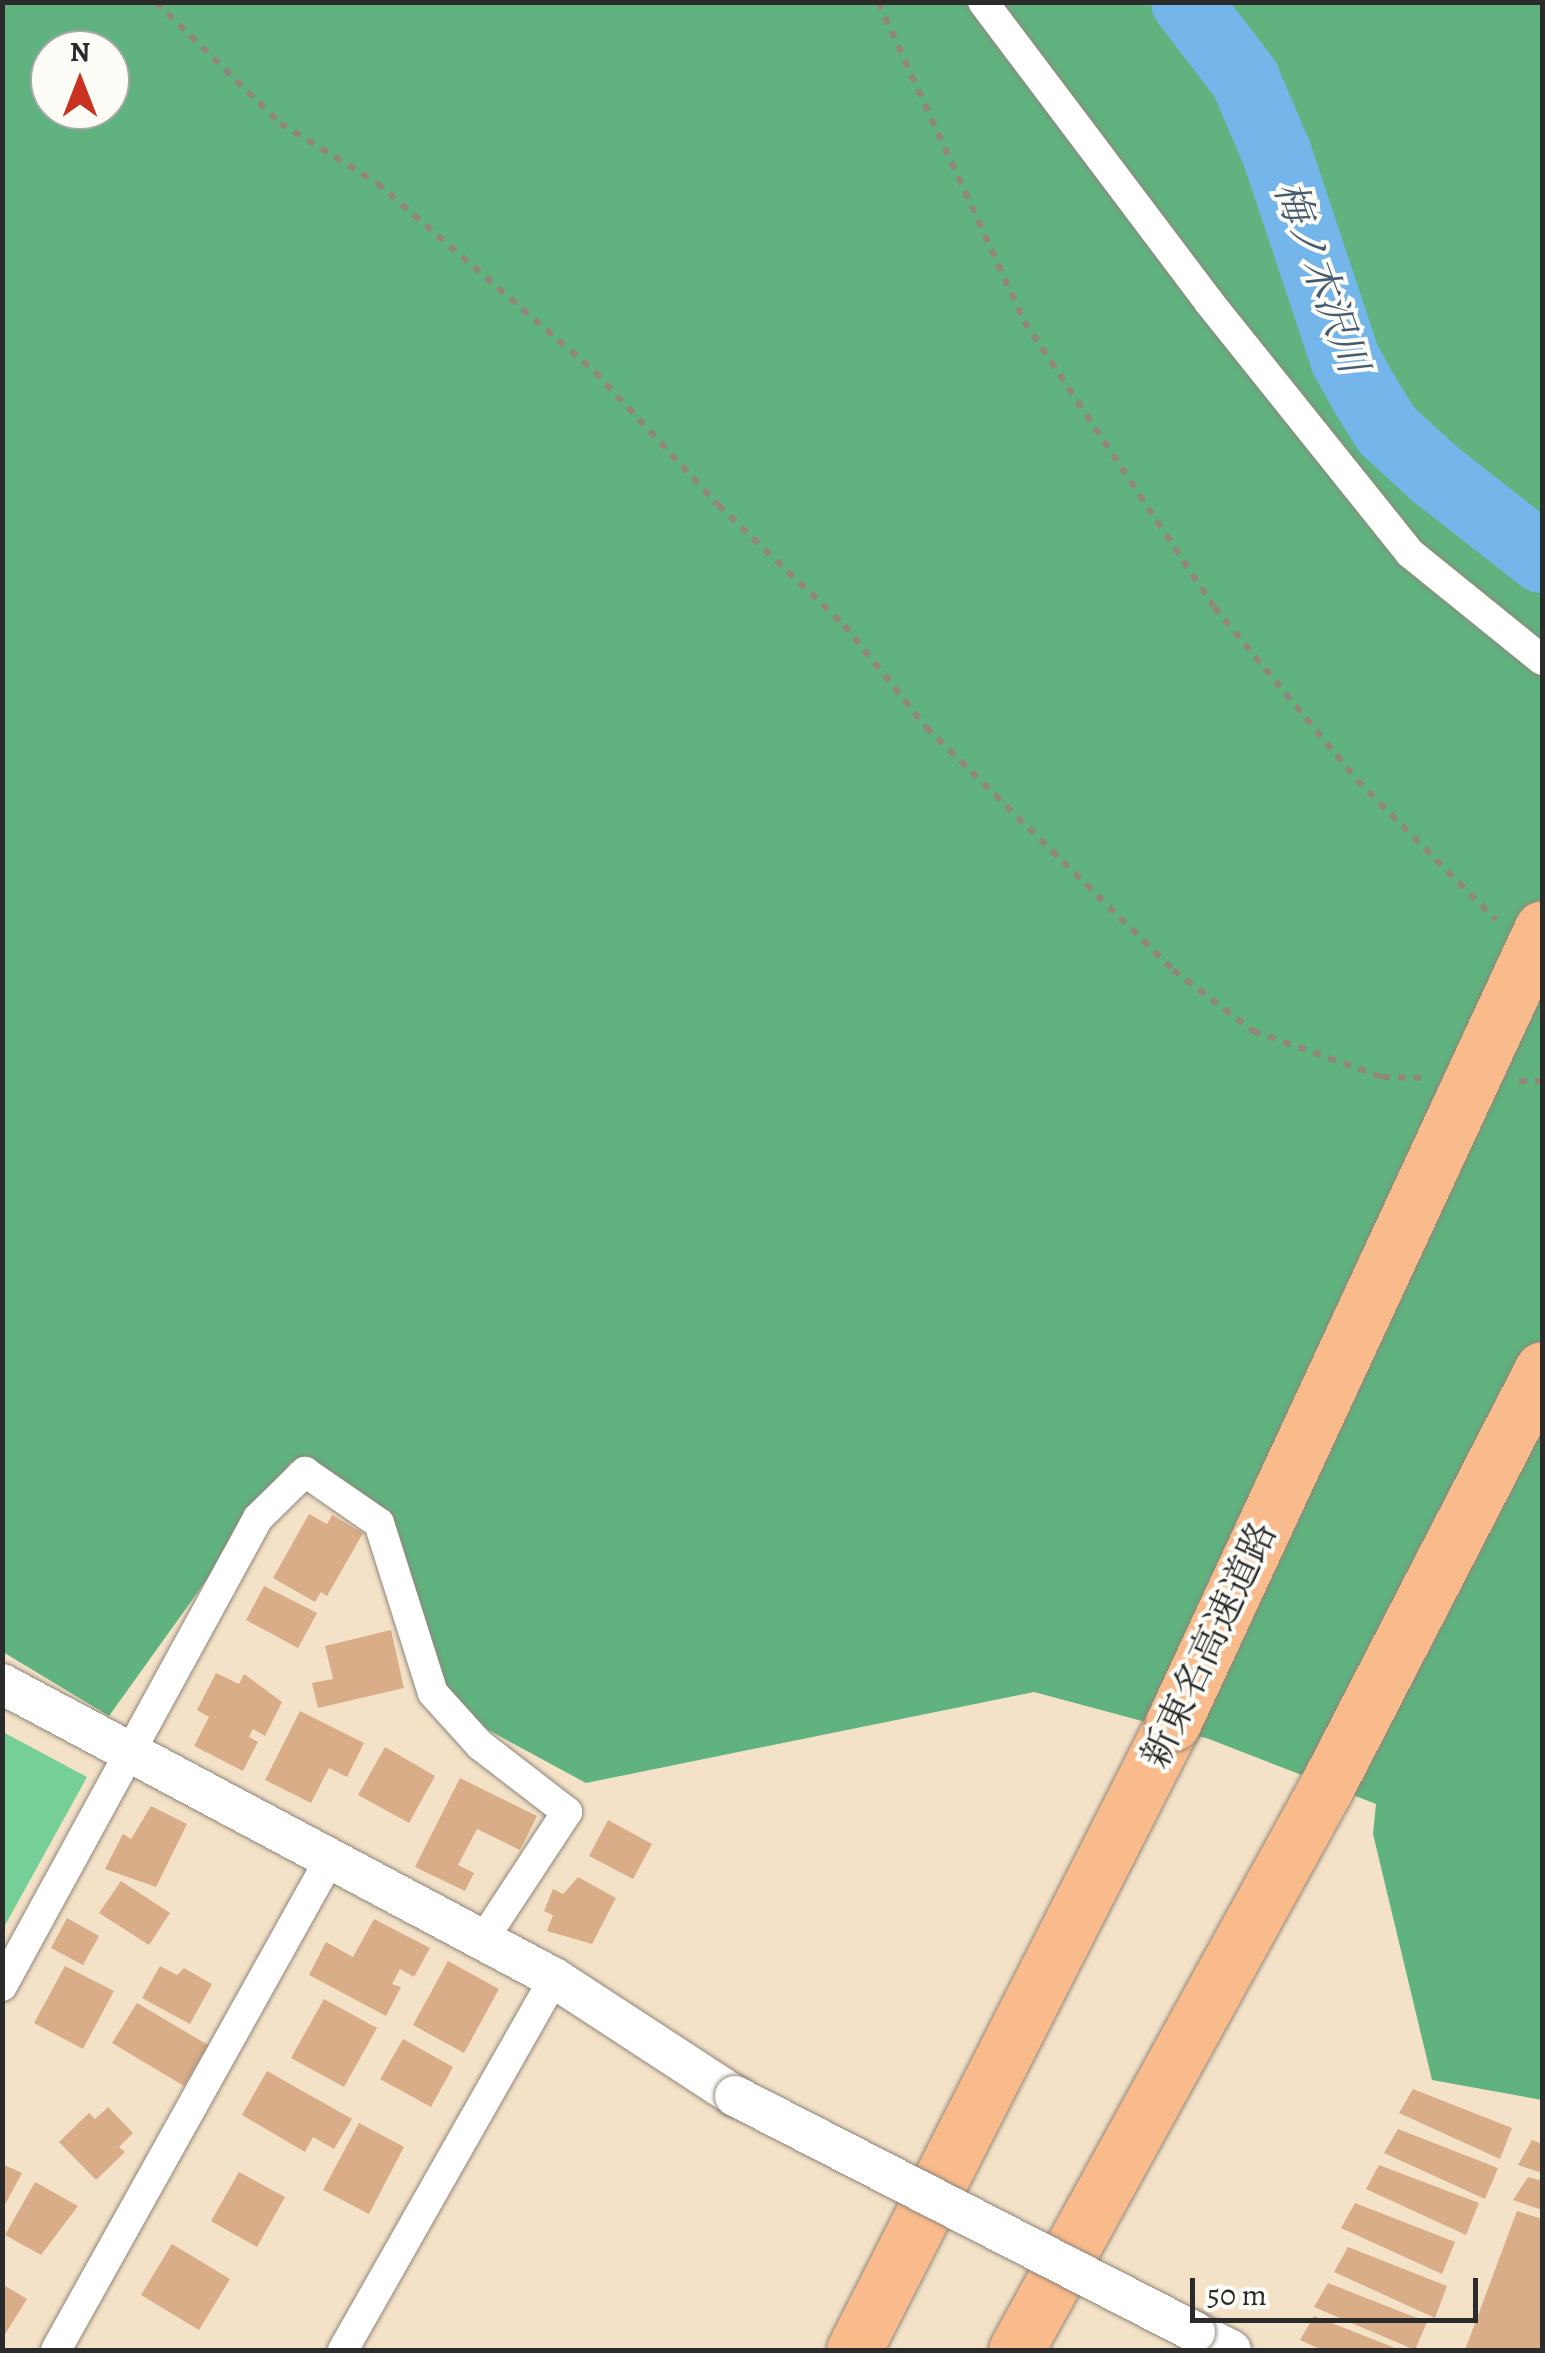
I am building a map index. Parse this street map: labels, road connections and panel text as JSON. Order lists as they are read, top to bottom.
{
  "streets": {
    "highway": ["新東名高速道路"]
  },
  "water": ["梅ノ木沢川"],
  "scale_bar": "50 m",
  "north": "top"
}
